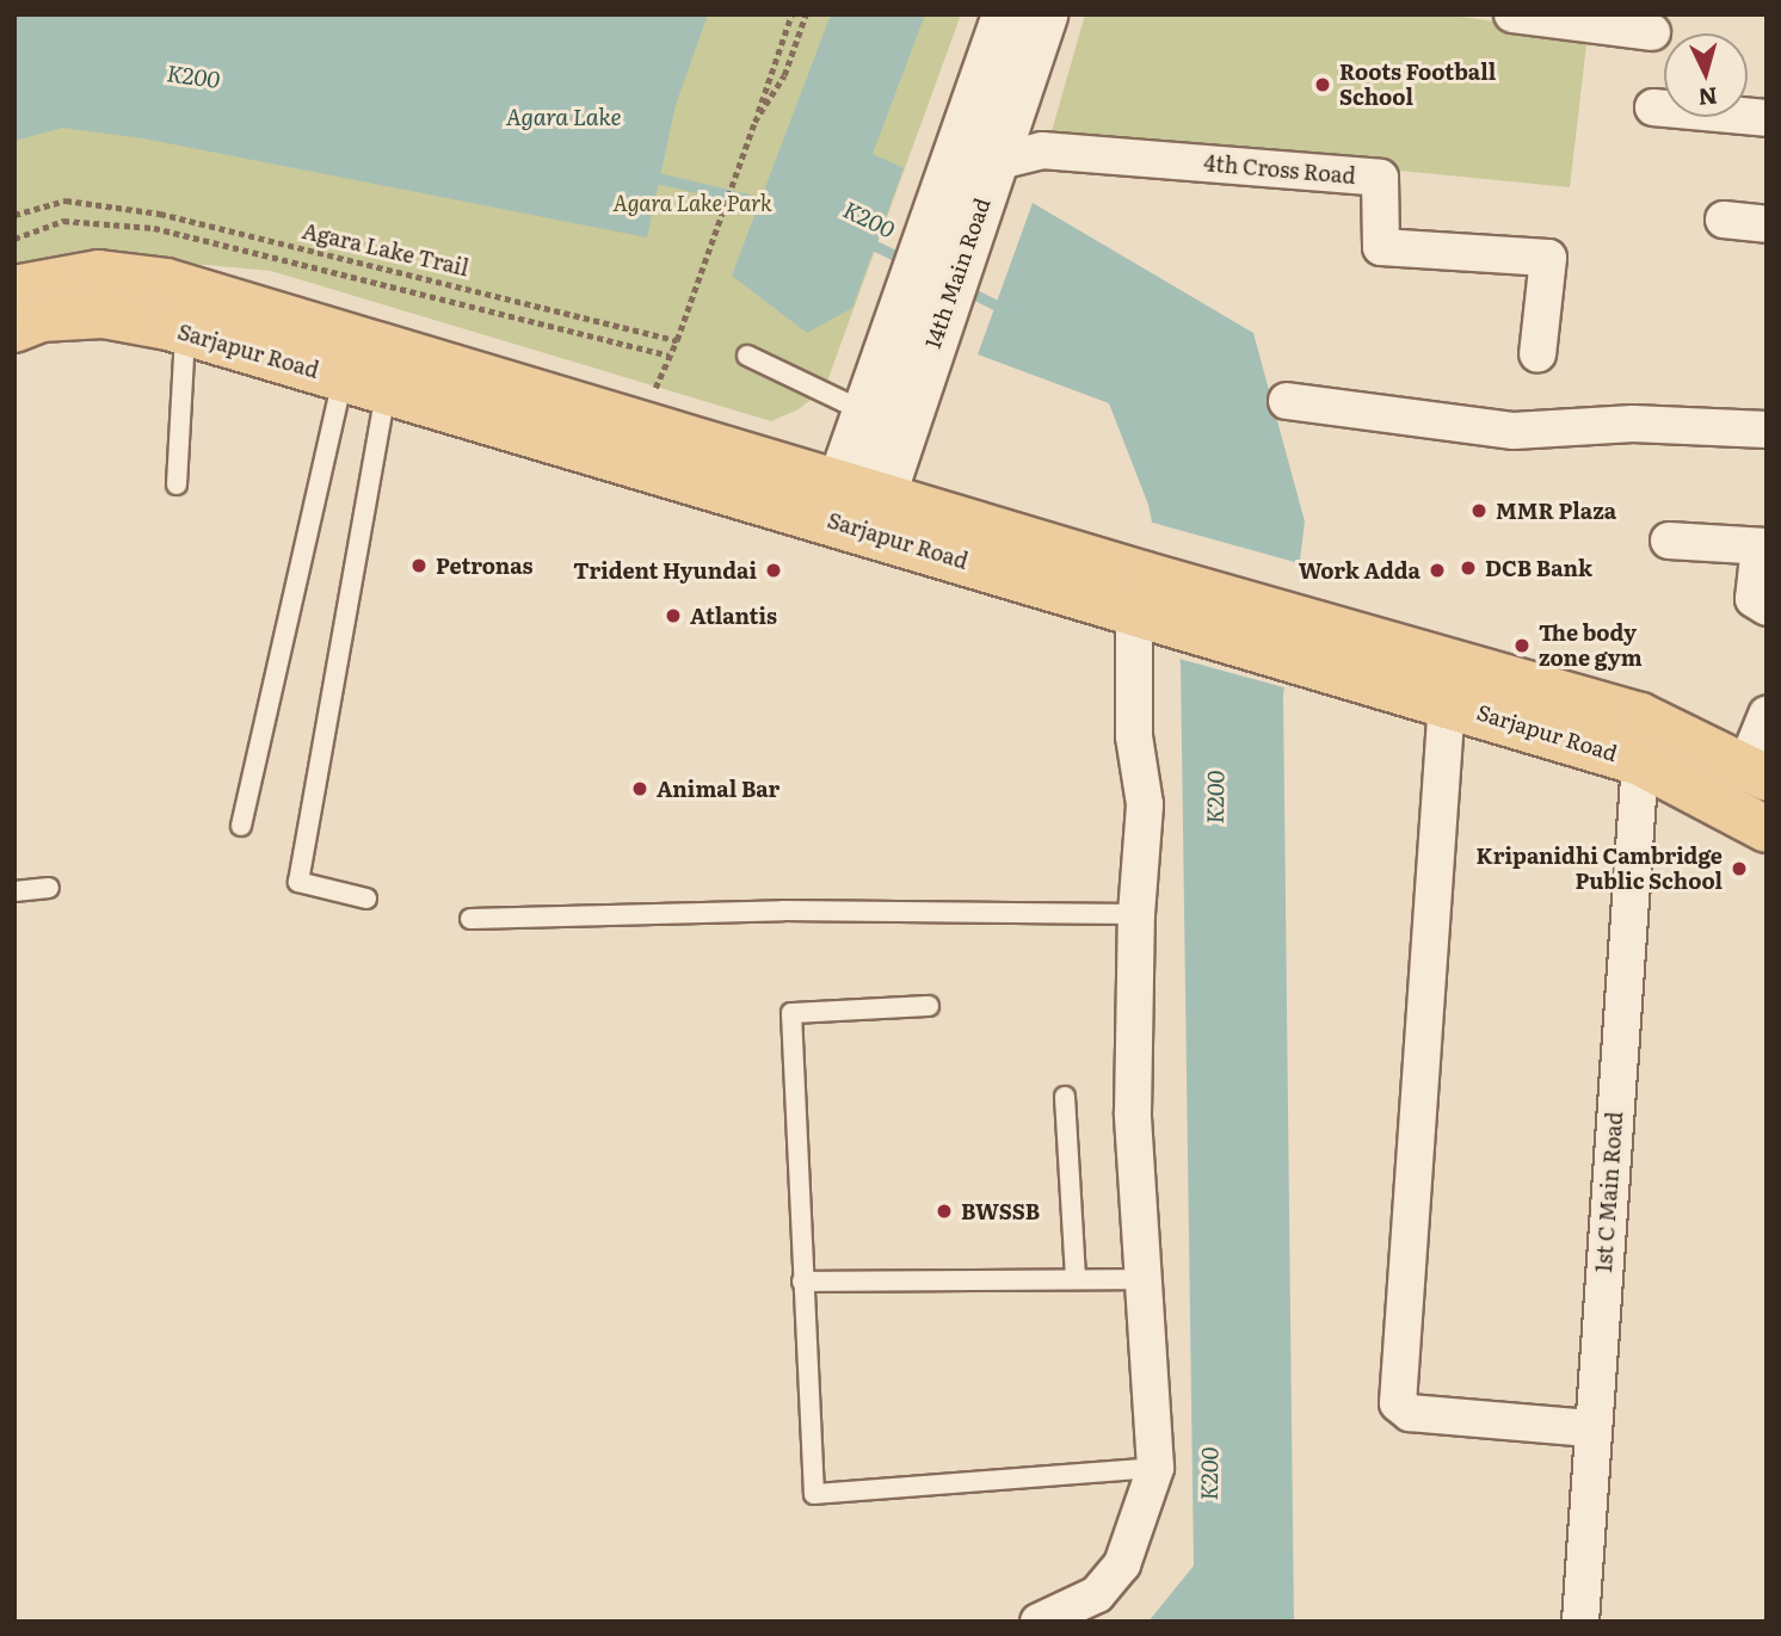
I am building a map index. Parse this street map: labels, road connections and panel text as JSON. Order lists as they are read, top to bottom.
{
  "streets": {
    "main road": ["14th Main Road", "Sarjapur Road"],
    "street": ["4th Cross Road", "1st C Main Road"],
    "path": ["Agara Lake Trail"]
  },
  "crossings": [
    ["4th Cross Road", "14th Main Road"],
    ["14th Main Road", "Sarjapur Road"],
    ["Sarjapur Road", "1st C Main Road"]
  ],
  "water": ["K200", "Agara Lake"],
  "parks": ["Agara Lake Park"],
  "places": [
    "Roots Football School",
    "MMR Plaza",
    "Petronas",
    "DCB Bank",
    "Trident Hyundai",
    "Work Adda",
    "Atlantis",
    "The body zone gym",
    "Animal Bar",
    "Kripanidhi Cambridge Public School",
    "BWSSB"
  ],
  "north": "bottom"
}
